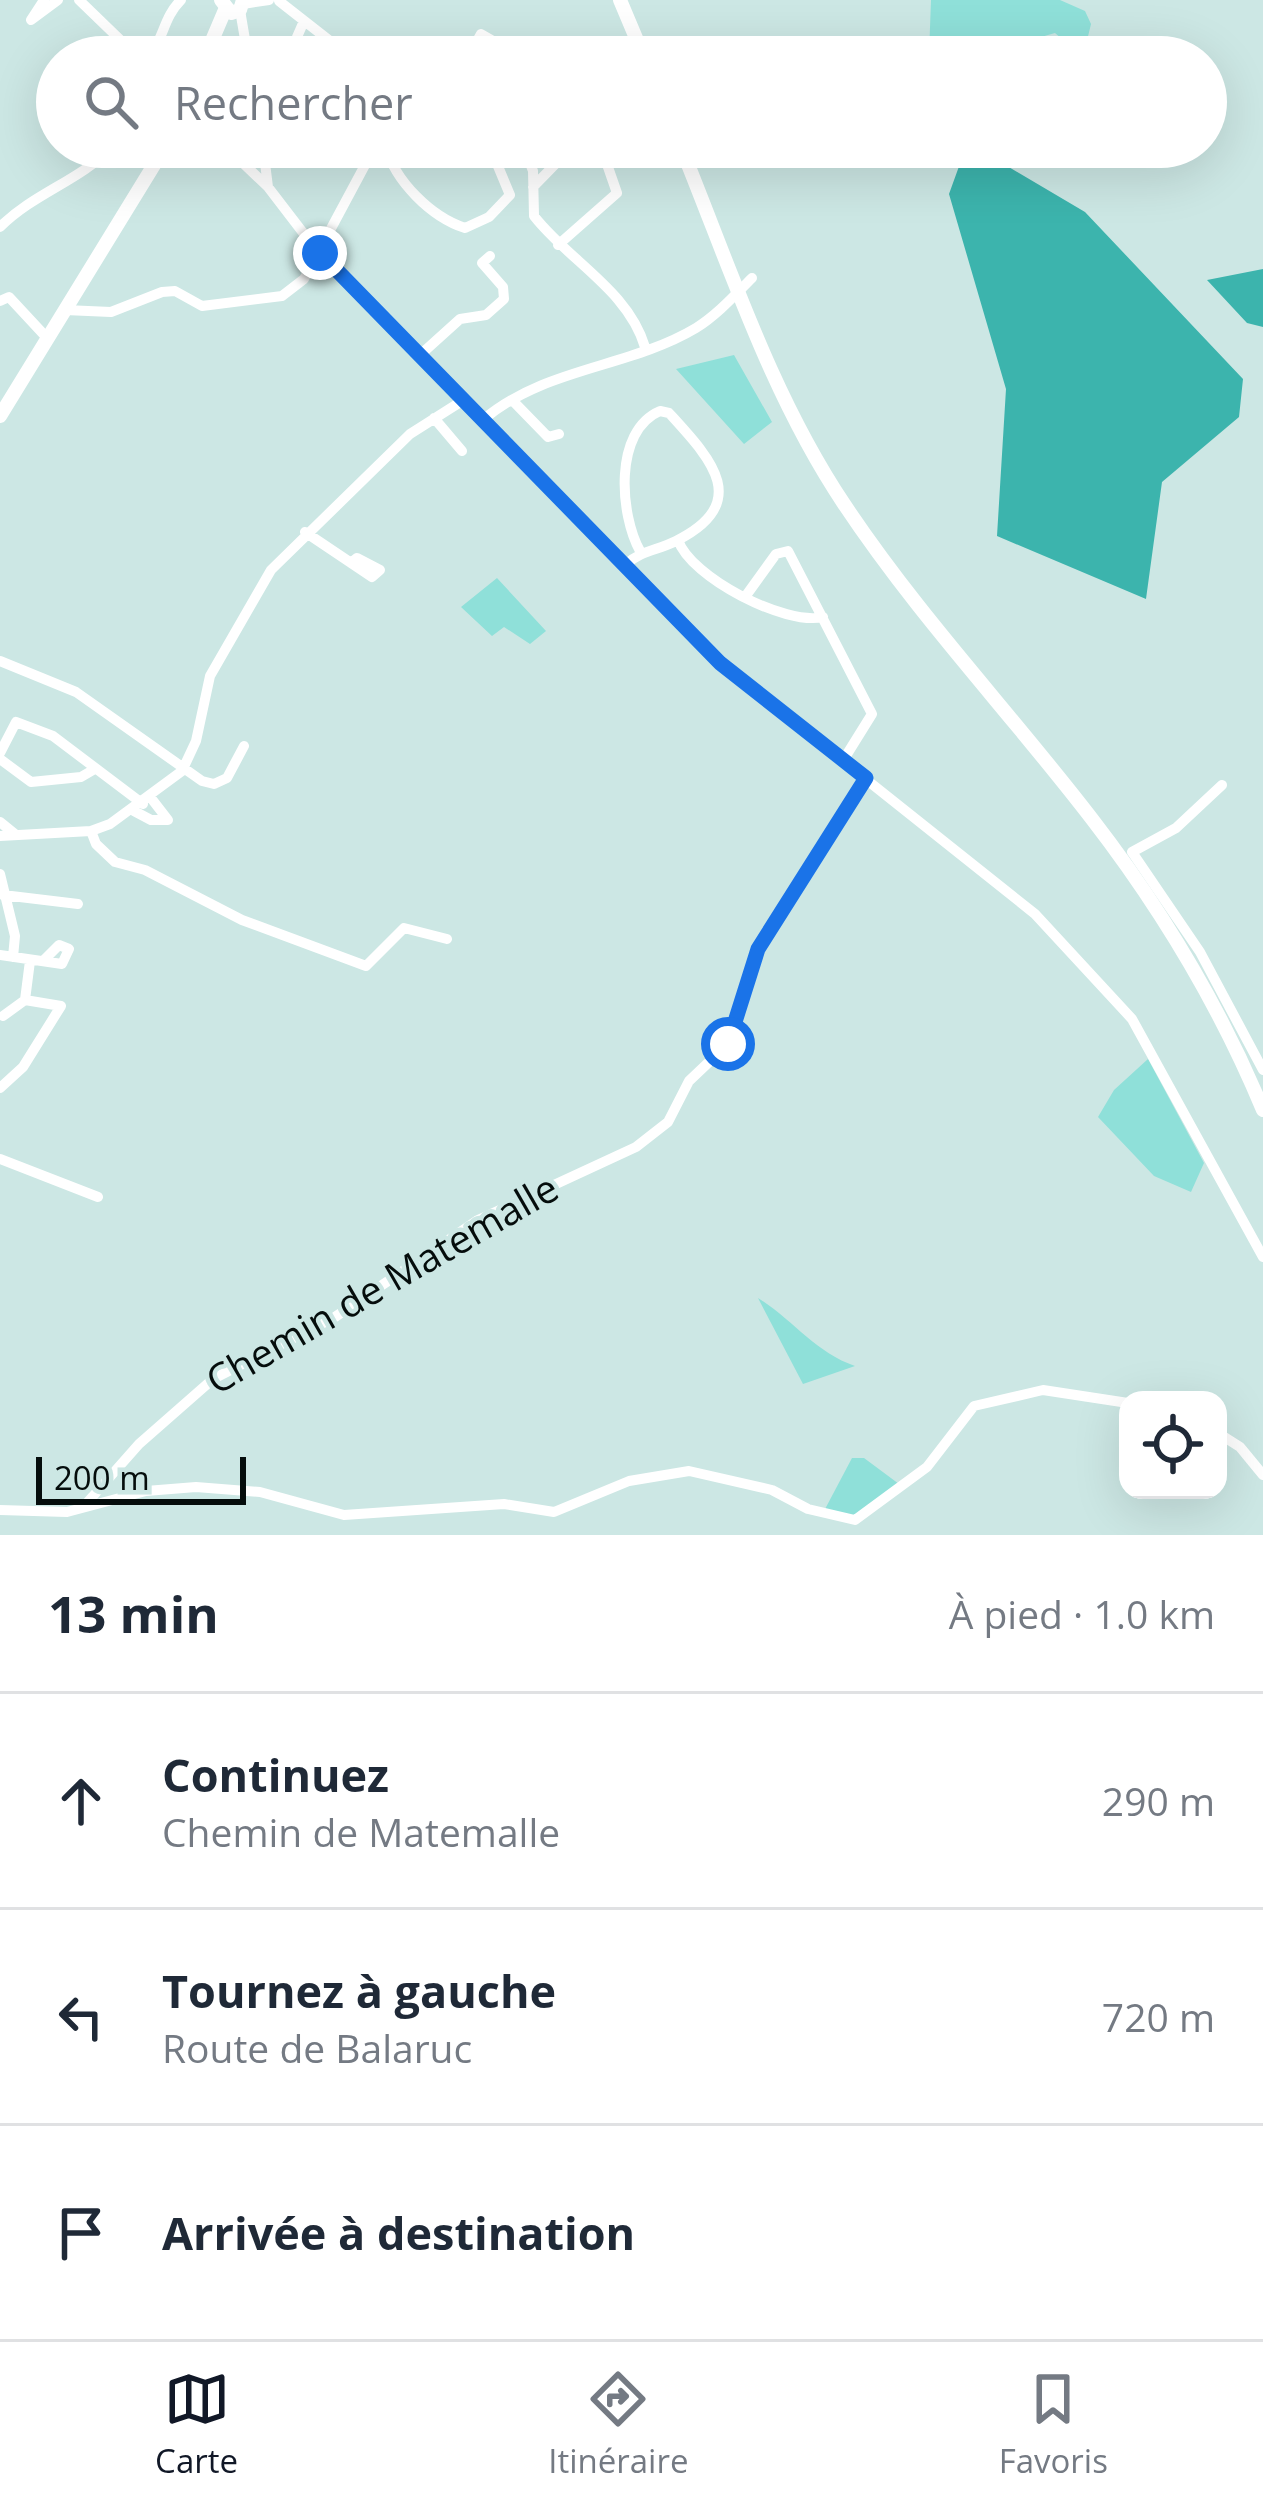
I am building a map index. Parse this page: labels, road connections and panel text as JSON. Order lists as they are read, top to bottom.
{
  "streets": {
    "street": ["Chemin de Matemalle"]
  },
  "scale_bar": "200 m",
  "page": {
    "search": "Rechercher",
    "scale": "200 m",
    "heading": ["13 min", "À pied · 1.0 km"],
    "list": [
      ["Continuez", "Chemin de Matemalle", "290 m"],
      ["Tournez à gauche", "Route de Balaruc", "720 m"],
      "Arrivée à destination"
    ],
    "nav": ["Carte", "Itinéraire", "Favoris"]
  }
}
